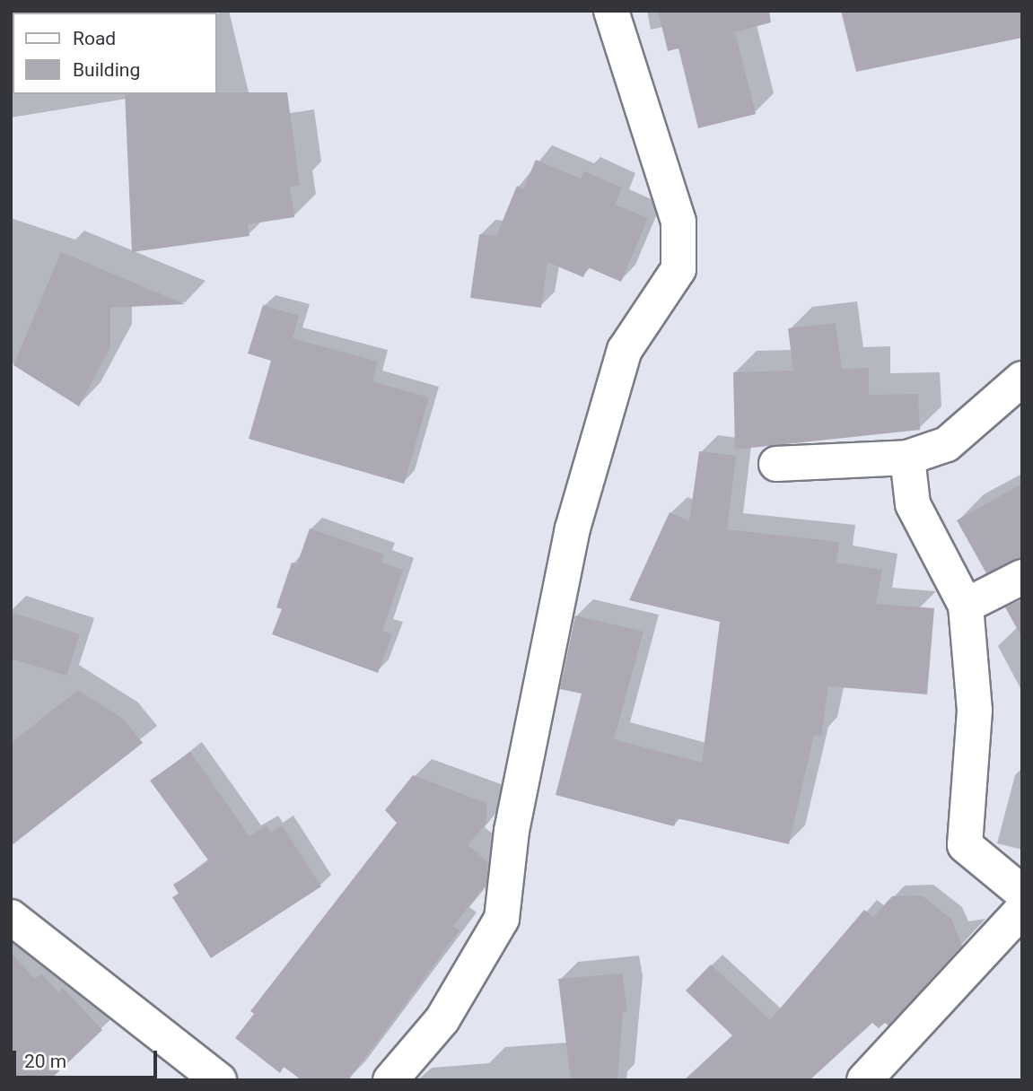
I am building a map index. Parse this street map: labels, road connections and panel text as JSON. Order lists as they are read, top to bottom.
{
  "legend": ["Road", "Building"],
  "scale_bar": "20 m"
}
